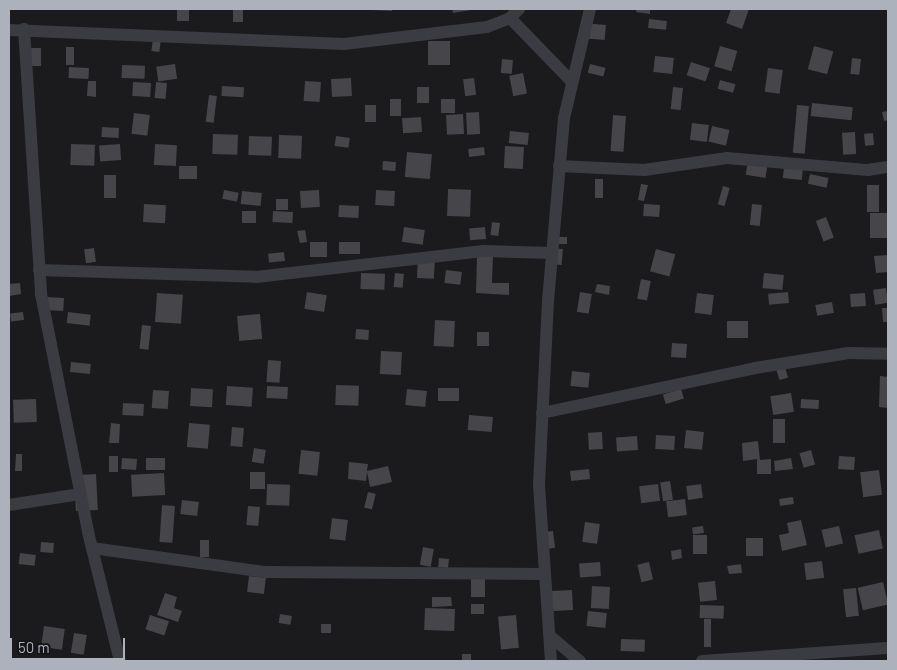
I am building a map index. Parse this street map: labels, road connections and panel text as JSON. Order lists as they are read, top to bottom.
{
  "scale_bar": "50 m"
}
